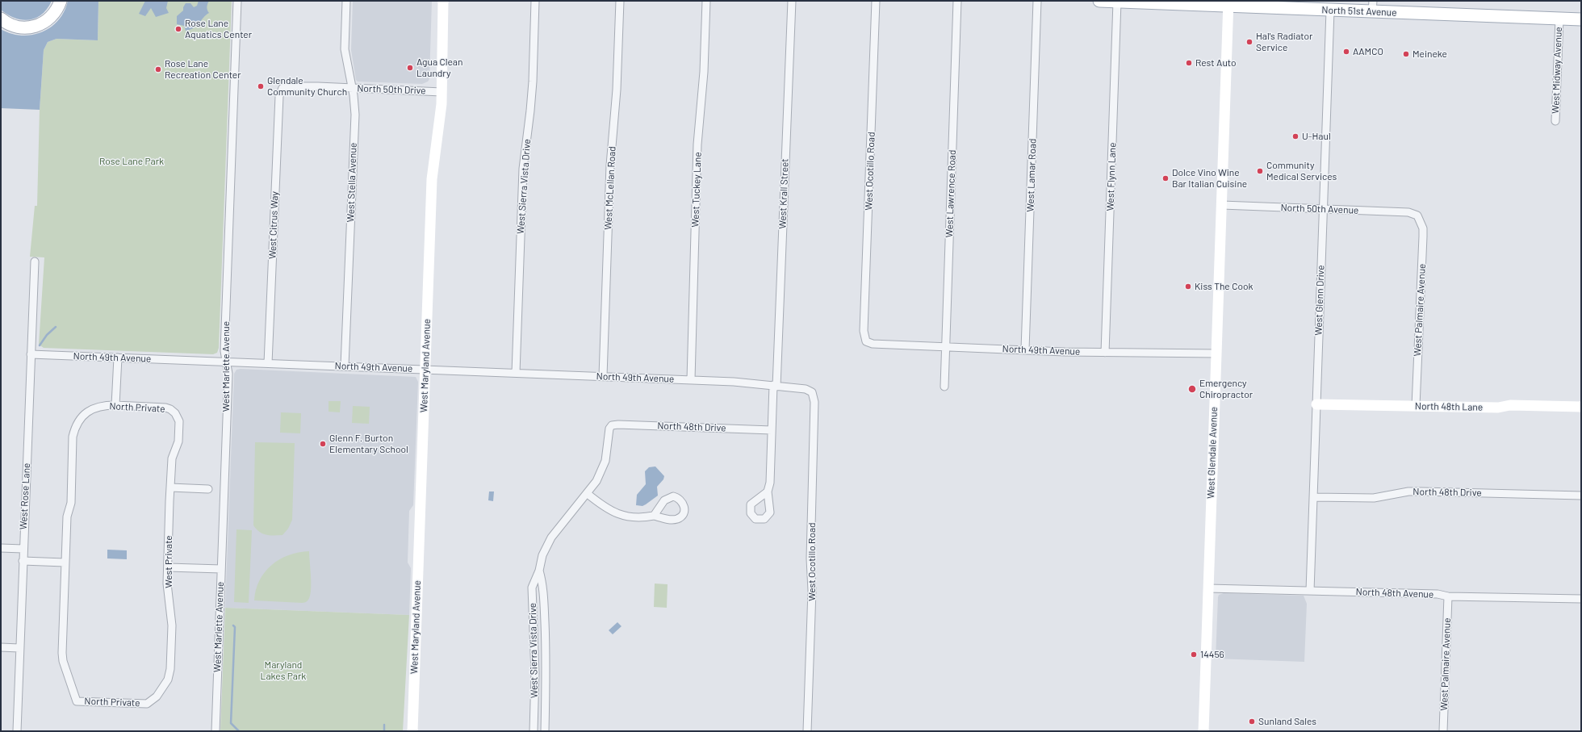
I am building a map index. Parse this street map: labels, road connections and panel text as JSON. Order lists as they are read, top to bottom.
{
  "streets": {
    "main road": ["North 51st Avenue"],
    "street": [
      "West Midway Avenue",
      "North 50th Drive",
      "West Ocotillo Road",
      "West Lamar Road",
      "West Flynn Lane",
      "West Stella Avenue",
      "West Sierra Vista Drive",
      "West McLellan Road",
      "West Tuckey Lane",
      "West Krall Street",
      "West Lawrence Road",
      "North 50th Avenue",
      "West Citrus Way",
      "West Glenn Drive",
      "West Palmaire Avenue",
      "North 49th Avenue",
      "West Maryland Avenue",
      "West Marlette Avenue",
      "North 48th Lane",
      "North Private",
      "North 48th Drive",
      "West Glendale Avenue",
      "West Rose Lane",
      "West Private",
      "North 48th Avenue"
    ]
  },
  "crossings": [
    ["North 51st Avenue", "West Midway Avenue"],
    ["North 51st Avenue", "West Flynn Lane"],
    ["North 51st Avenue", "West Glenn Drive"],
    ["North 51st Avenue", "West Glendale Avenue"],
    ["North 50th Drive", "West Stella Avenue"],
    ["North 50th Drive", "West Citrus Way"],
    ["North 50th Drive", "West Maryland Avenue"],
    ["West Ocotillo Road", "North 49th Avenue"],
    ["West Lamar Road", "North 49th Avenue"],
    ["West Flynn Lane", "North 49th Avenue"],
    ["West Stella Avenue", "North 49th Avenue"],
    ["West Sierra Vista Drive", "North 49th Avenue"],
    ["West Sierra Vista Drive", "North 48th Drive"],
    ["West McLellan Road", "North 49th Avenue"],
    ["West Tuckey Lane", "North 49th Avenue"],
    ["West Krall Street", "North 49th Avenue"],
    ["West Krall Street", "North 48th Drive"],
    ["West Lawrence Road", "North 49th Avenue"],
    ["North 50th Avenue", "West Glenn Drive"],
    ["North 50th Avenue", "West Palmaire Avenue"],
    ["North 50th Avenue", "West Glendale Avenue"],
    ["West Citrus Way", "North 49th Avenue"],
    ["West Glenn Drive", "North 48th Lane"],
    ["West Glenn Drive", "North 48th Drive"],
    ["West Glenn Drive", "North 48th Avenue"],
    ["West Palmaire Avenue", "North 48th Lane"],
    ["West Palmaire Avenue", "North 48th Avenue"],
    ["North 49th Avenue", "West Maryland Avenue"],
    ["North 49th Avenue", "West Marlette Avenue"],
    ["North 49th Avenue", "West Glendale Avenue"],
    ["North 49th Avenue", "West Rose Lane"],
    ["North Private", "West Private"],
    ["West Glendale Avenue", "North 48th Avenue"]
  ],
  "parks": ["Rose Lane Park", "Maryland Lakes Park"],
  "places": [
    "Rose Lane Aquatics Center",
    "Hal's Radiator Service",
    "AAMCO",
    "Meineke",
    "Rest Auto",
    "Agua Clean Laundry",
    "Rose Lane Recreation Center",
    "Glendale Community Church",
    "U-Haul",
    "Community Medical Services",
    "Dolce Vino Wine Bar Italian Cuisine",
    "Kiss The Cook",
    "Emergency Chiropractor",
    "Glenn F. Burton Elementary School",
    "14456",
    "Sunland Sales"
  ]
}
